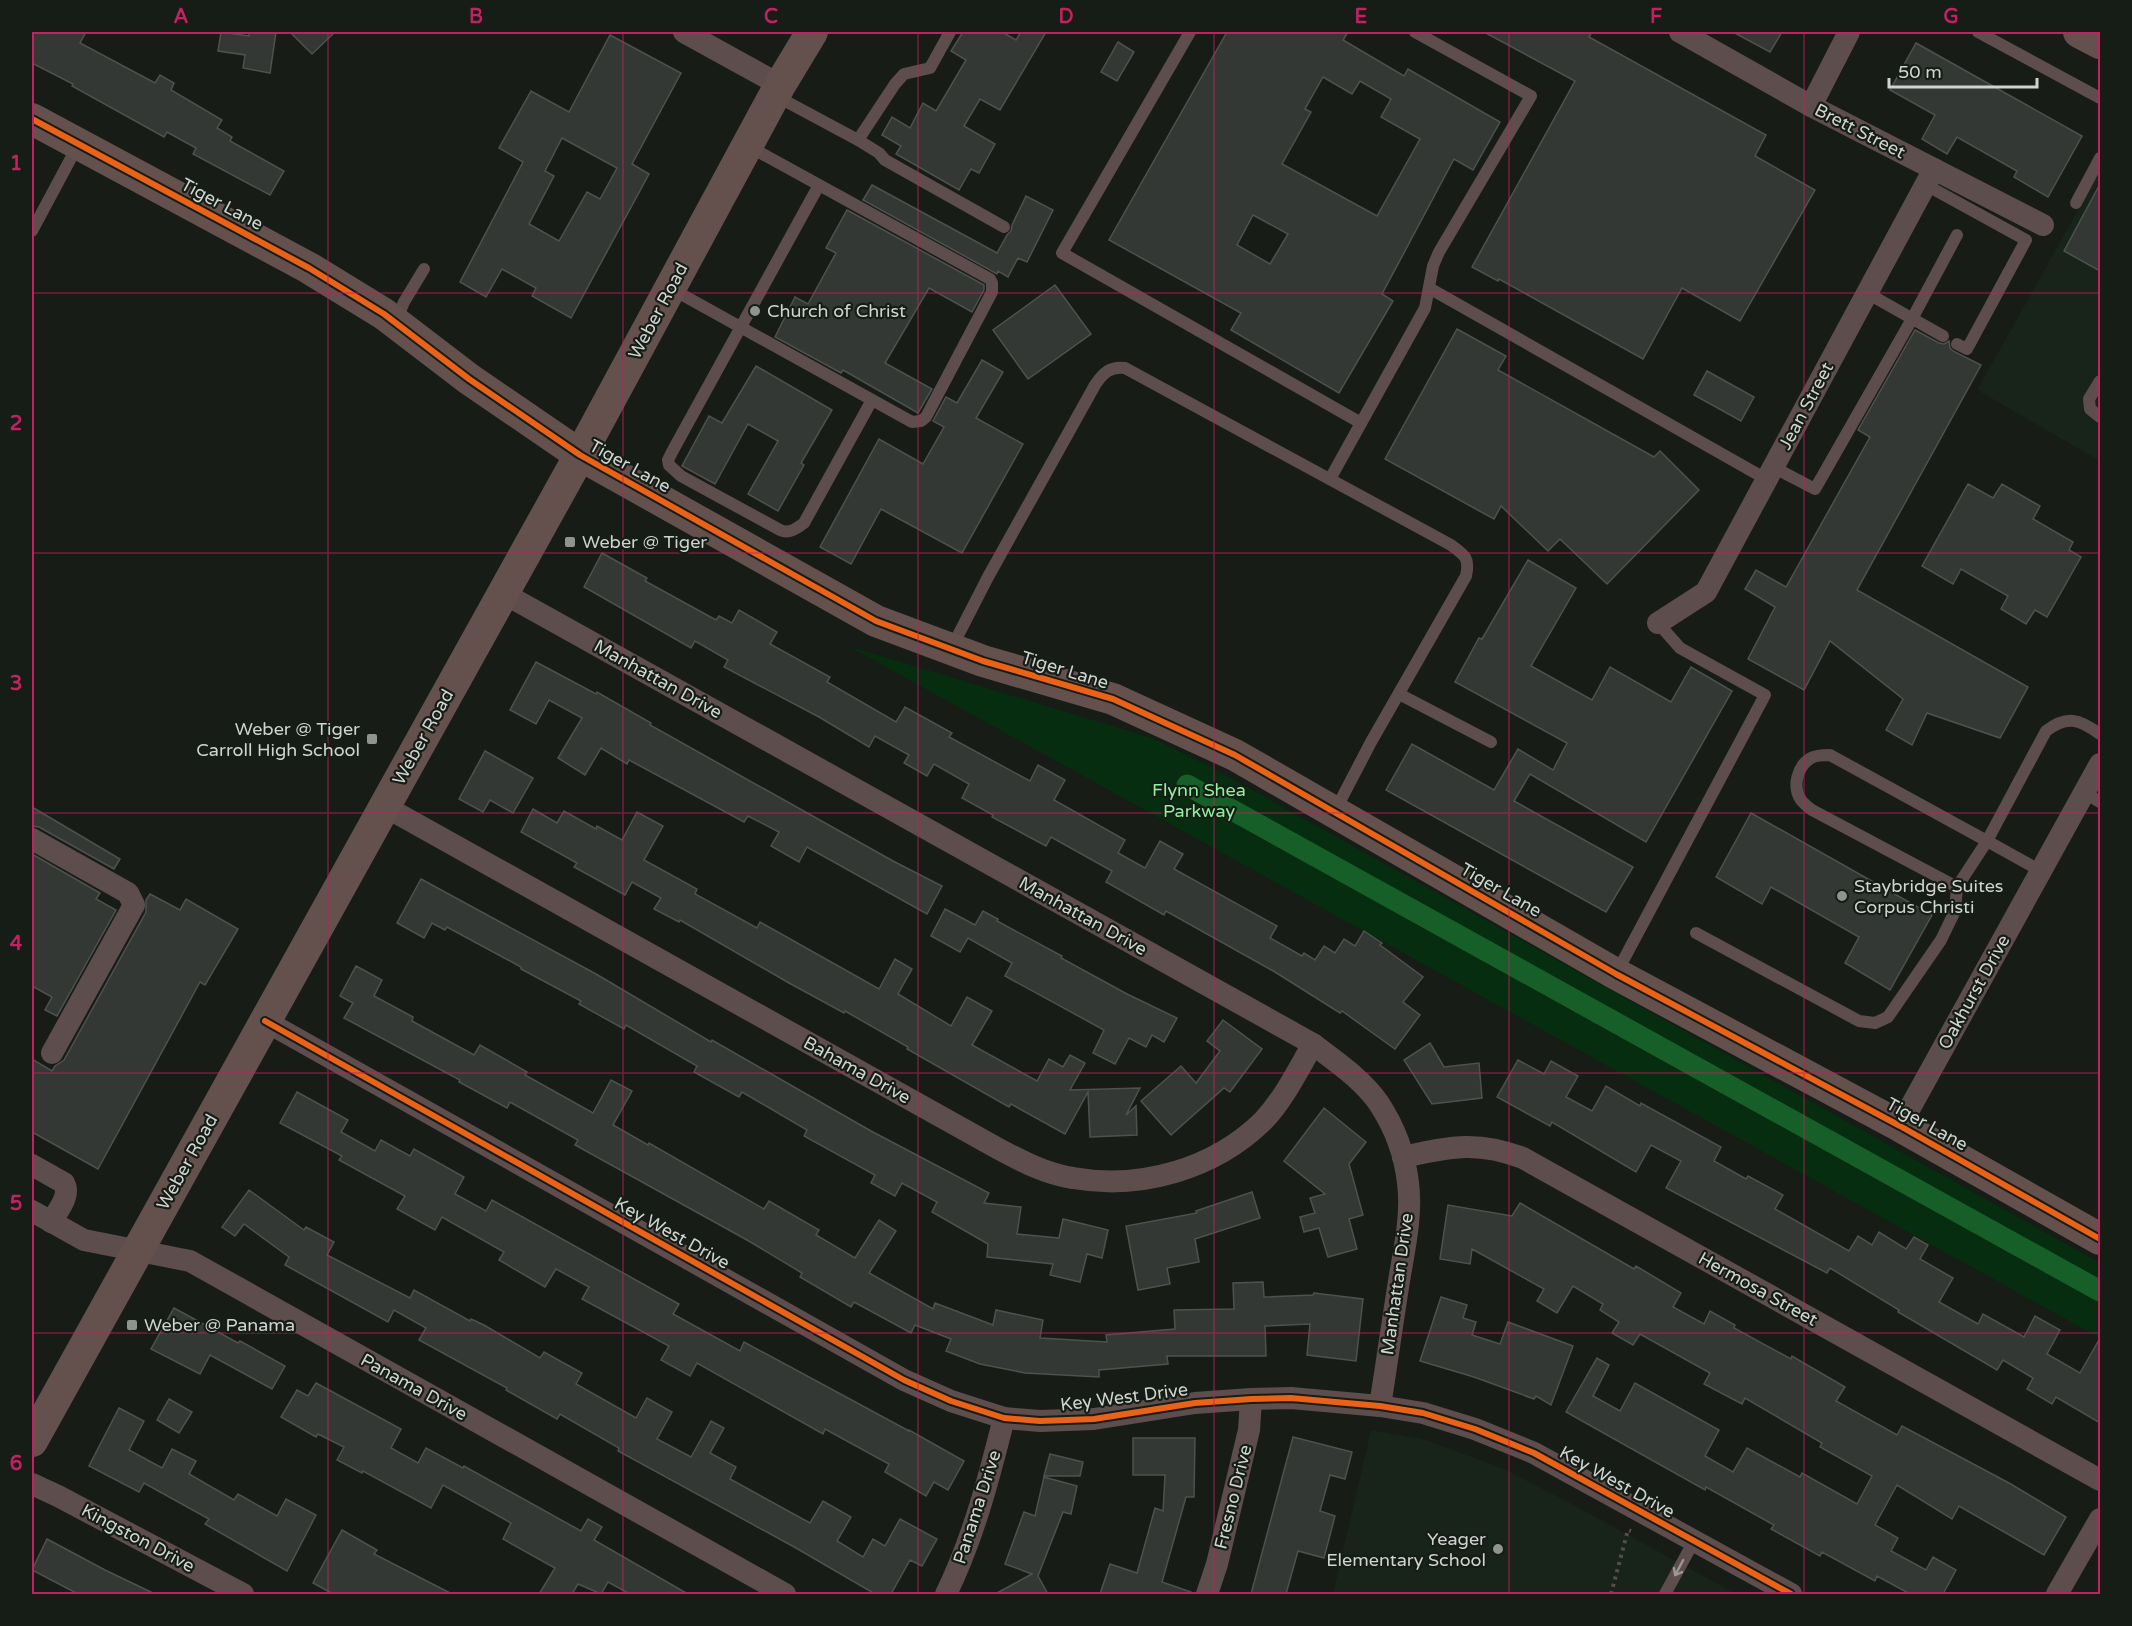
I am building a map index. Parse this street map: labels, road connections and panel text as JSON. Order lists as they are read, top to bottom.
{
  "streets": {
    "street": [
      "Brett Street",
      "Tiger Lane",
      "Weber Road",
      "Jean Street",
      "Manhattan Drive",
      "Oakhurst Drive",
      "Bahama Drive",
      "Key West Drive",
      "Hermosa Street",
      "Panama Drive",
      "Fresno Drive",
      "Kingston Drive"
    ]
  },
  "crossings": [
    ["Brett Street", "Jean Street"],
    ["Tiger Lane", "Weber Road"],
    ["Tiger Lane", "Oakhurst Drive"],
    ["Weber Road", "Manhattan Drive"],
    ["Weber Road", "Bahama Drive"],
    ["Weber Road", "Key West Drive"],
    ["Weber Road", "Panama Drive"],
    ["Manhattan Drive", "Bahama Drive"],
    ["Manhattan Drive", "Key West Drive"],
    ["Manhattan Drive", "Hermosa Street"],
    ["Key West Drive", "Panama Drive"],
    ["Key West Drive", "Fresno Drive"]
  ],
  "parks": ["Flynn Shea Parkway"],
  "places": {
    "other": ["Church of Christ", "Staybridge Suites Corpus Christi", "Yeager Elementary School"],
    "transit": ["Weber @ Tiger", "Weber @ Tiger Carroll High School", "Weber @ Panama"]
  },
  "scale_bar": "50 m",
  "grid": {
    "columns": [
      "A",
      "B",
      "C",
      "D",
      "E",
      "F",
      "G"
    ],
    "rows": [
      "1",
      "2",
      "3",
      "4",
      "5",
      "6"
    ]
  }
}
